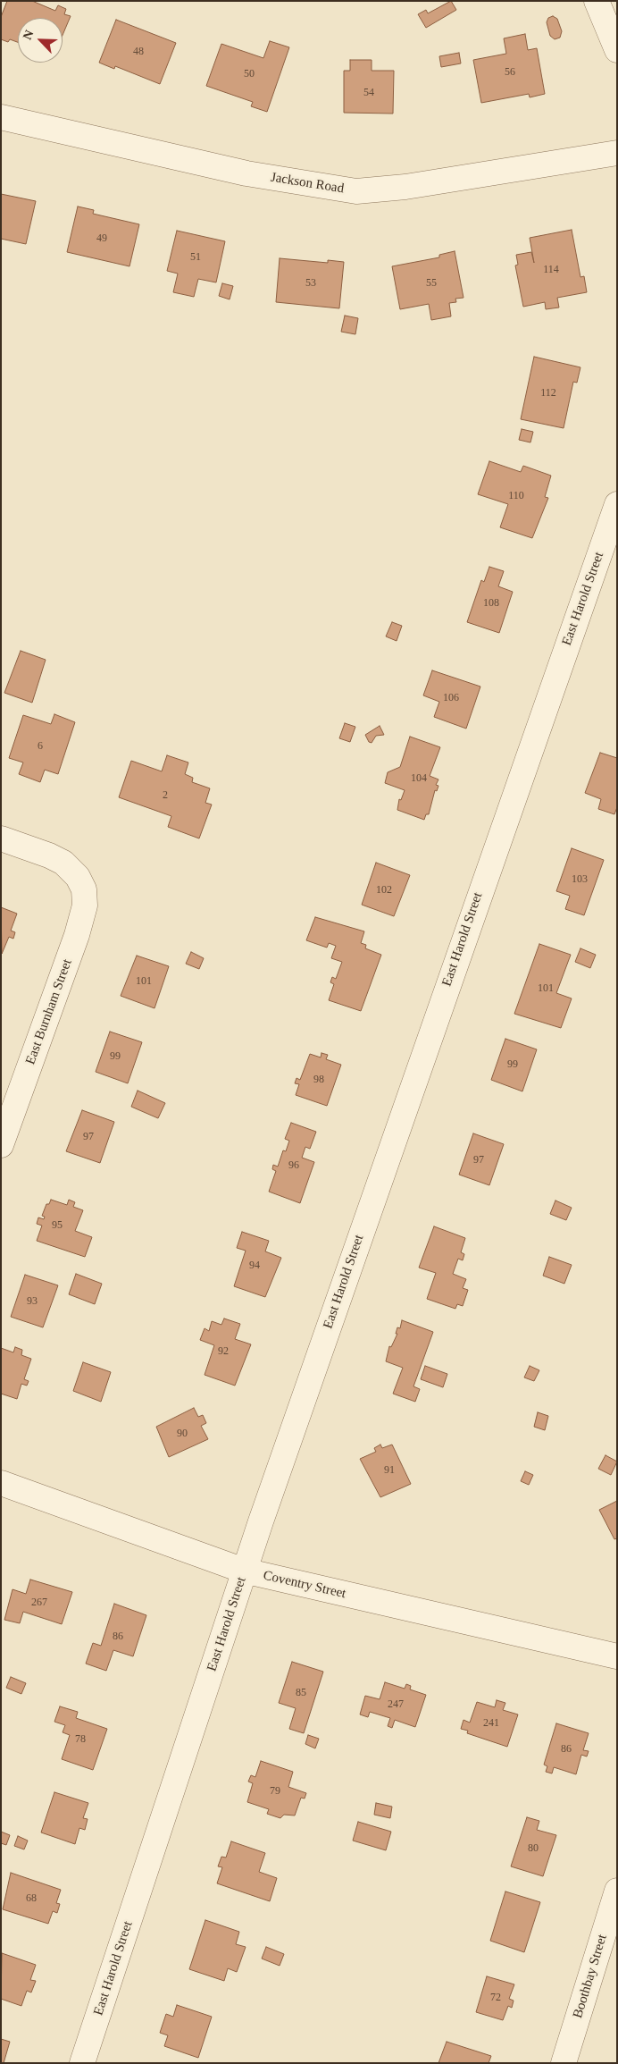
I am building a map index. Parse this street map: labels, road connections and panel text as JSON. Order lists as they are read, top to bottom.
{
  "streets": {
    "street": [
      "Jackson Road",
      "East Harold Street",
      "East Burnham Street",
      "Coventry Street",
      "Boothbay Street"
    ]
  },
  "crossings": [
    ["East Harold Street", "Coventry Street"]
  ],
  "house_numbers": [
    "48",
    "56",
    "50",
    "54",
    "49",
    "51",
    "114",
    "53",
    "55",
    "112",
    "110",
    "108",
    "106",
    "6",
    "104",
    "2",
    "103",
    "102",
    "101",
    "101",
    "99",
    "99",
    "98",
    "97",
    "97",
    "96",
    "95",
    "94",
    "93",
    "92",
    "90",
    "91",
    "267",
    "86",
    "85",
    "247",
    "241",
    "78",
    "86",
    "79",
    "80",
    "68",
    "72"
  ],
  "north": "top left"
}
